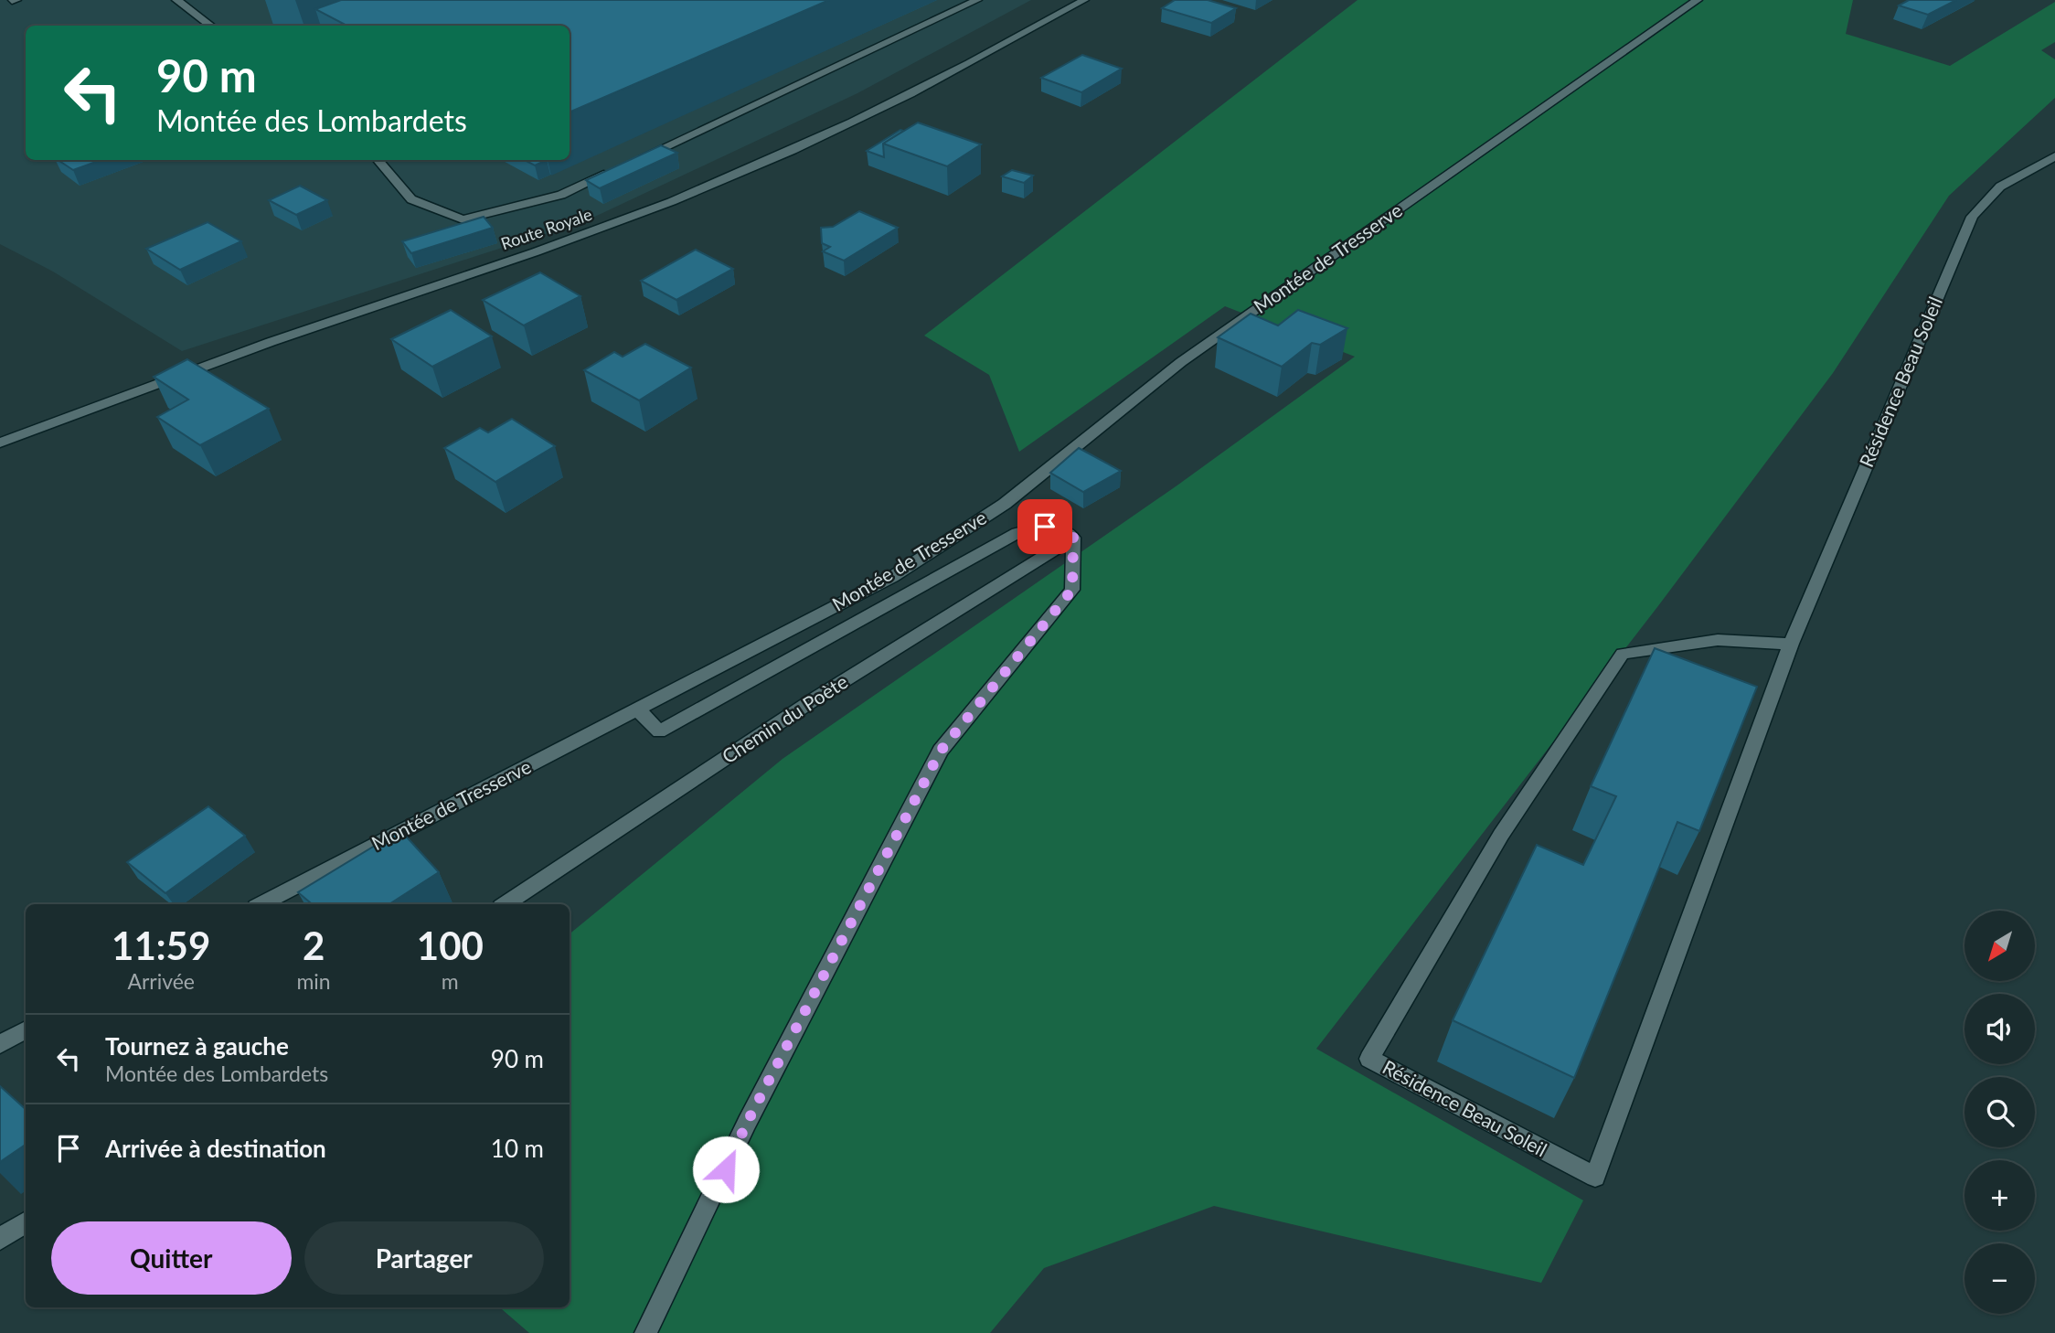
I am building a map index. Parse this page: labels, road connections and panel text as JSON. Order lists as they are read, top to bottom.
{
  "streets": {
    "street": [
      "Route Royale",
      "Montée de Tresserve",
      "Résidence Beau Soleil",
      "Chemin du Poète"
    ]
  },
  "north": "bottom left",
  "page": {
    "turn": ["90 m", "Montée des Lombardets"],
    "eta": [
      "11:59",
      "Arrivée",
      "2",
      "min",
      "100",
      "m"
    ],
    "map_buttons": ["+", "−"],
    "list": [
      {
        "name": "Tournez à gauche",
        "note": "Montée des Lombardets",
        "value": "90 m"
      },
      {
        "name": "Arrivée à destination",
        "value": "10 m"
      }
    ],
    "buttons": ["Quitter", "Partager"]
  }
}
